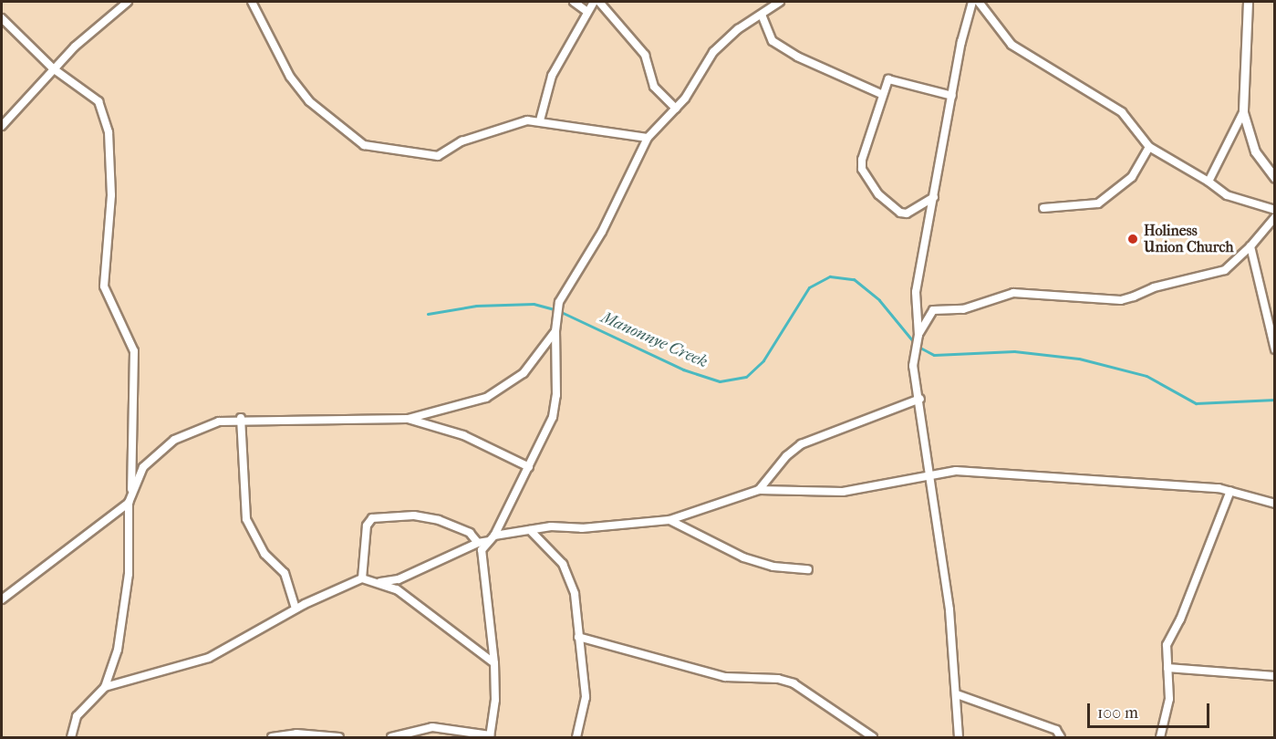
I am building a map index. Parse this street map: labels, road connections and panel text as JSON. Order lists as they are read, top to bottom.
{
  "water": ["Manonnye Creek"],
  "places": ["Holiness Union Church"],
  "scale_bar": "100 m"
}
